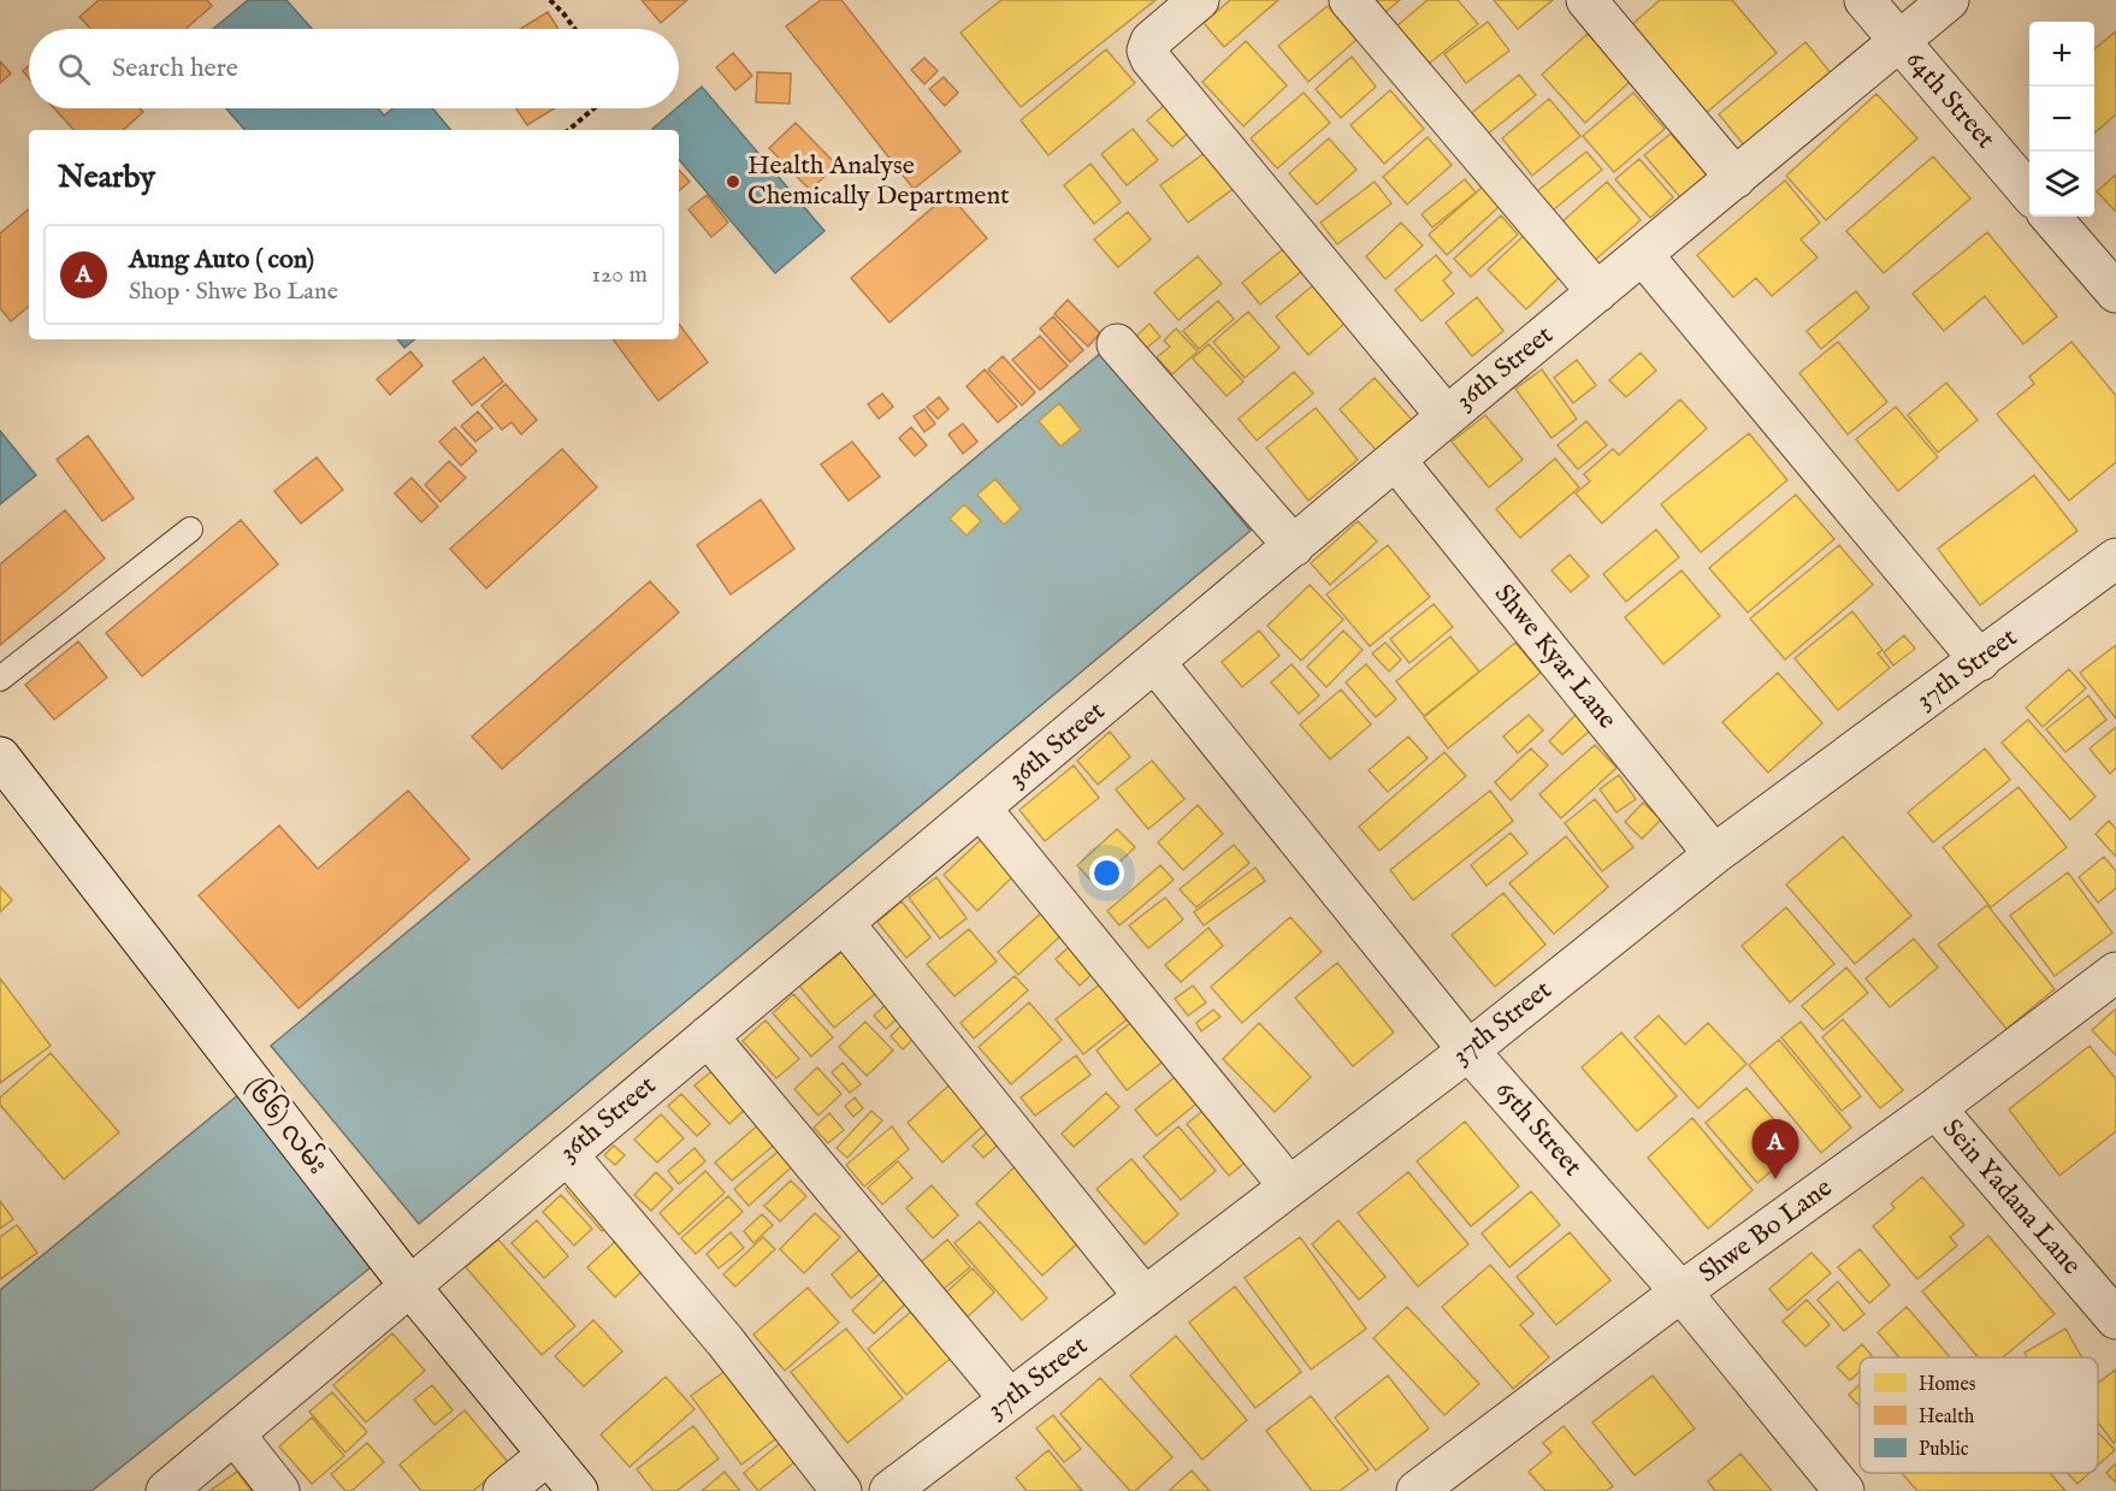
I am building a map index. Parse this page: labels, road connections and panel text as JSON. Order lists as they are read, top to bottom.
{
  "streets": {
    "street": [
      "64th Street",
      "36th Street",
      "Shwe Kyar Lane",
      "37th Street",
      "(၆၆) လမ်း",
      "65th Street",
      "Sein Yadana Lane",
      "Shwe Bo Lane"
    ]
  },
  "crossings": [
    ["64th Street", "36th Street"],
    ["36th Street", "Shwe Kyar Lane"],
    ["36th Street", "(၆၆) လမ်း"],
    ["36th Street", "65th Street"],
    ["Shwe Kyar Lane", "37th Street"],
    ["37th Street", "65th Street"],
    ["65th Street", "Shwe Bo Lane"],
    ["Sein Yadana Lane", "Shwe Bo Lane"]
  ],
  "places": ["Health Analyse Chemically Department"],
  "legend": ["Homes", "Health", "Public"],
  "page": {
    "map_buttons": ["+", "−"],
    "search": "Search here",
    "heading": "Nearby",
    "list": [
      {
        "mark": "A",
        "name": "Aung Auto ( con)",
        "note": "Shop · Shwe Bo Lane",
        "value": "120 m"
      }
    ],
    "pins": "A"
  }
}
